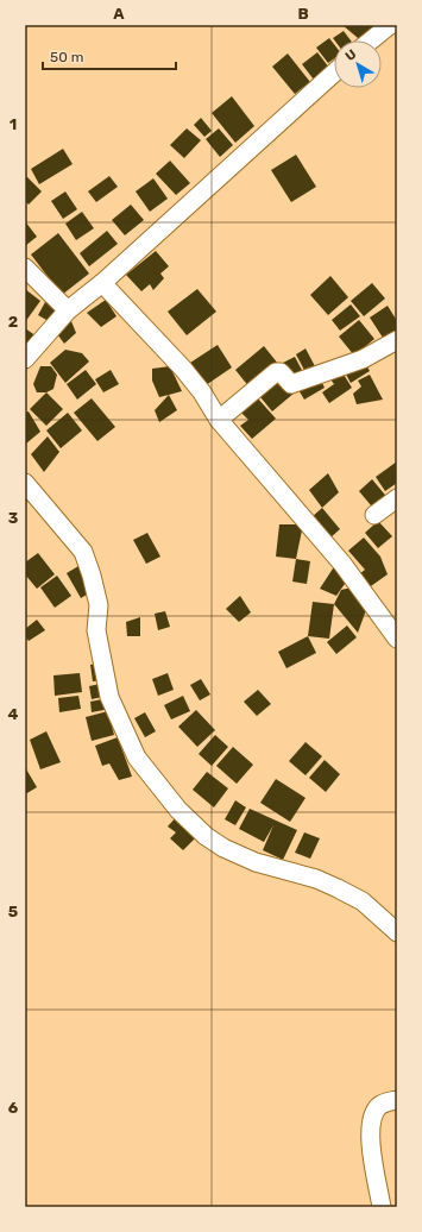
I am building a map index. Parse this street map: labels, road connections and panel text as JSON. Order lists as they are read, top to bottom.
{
  "scale_bar": "50 m",
  "north": "top left",
  "grid": {
    "columns": ["A", "B"],
    "rows": [
      "1",
      "2",
      "3",
      "4",
      "5",
      "6"
    ]
  }
}
